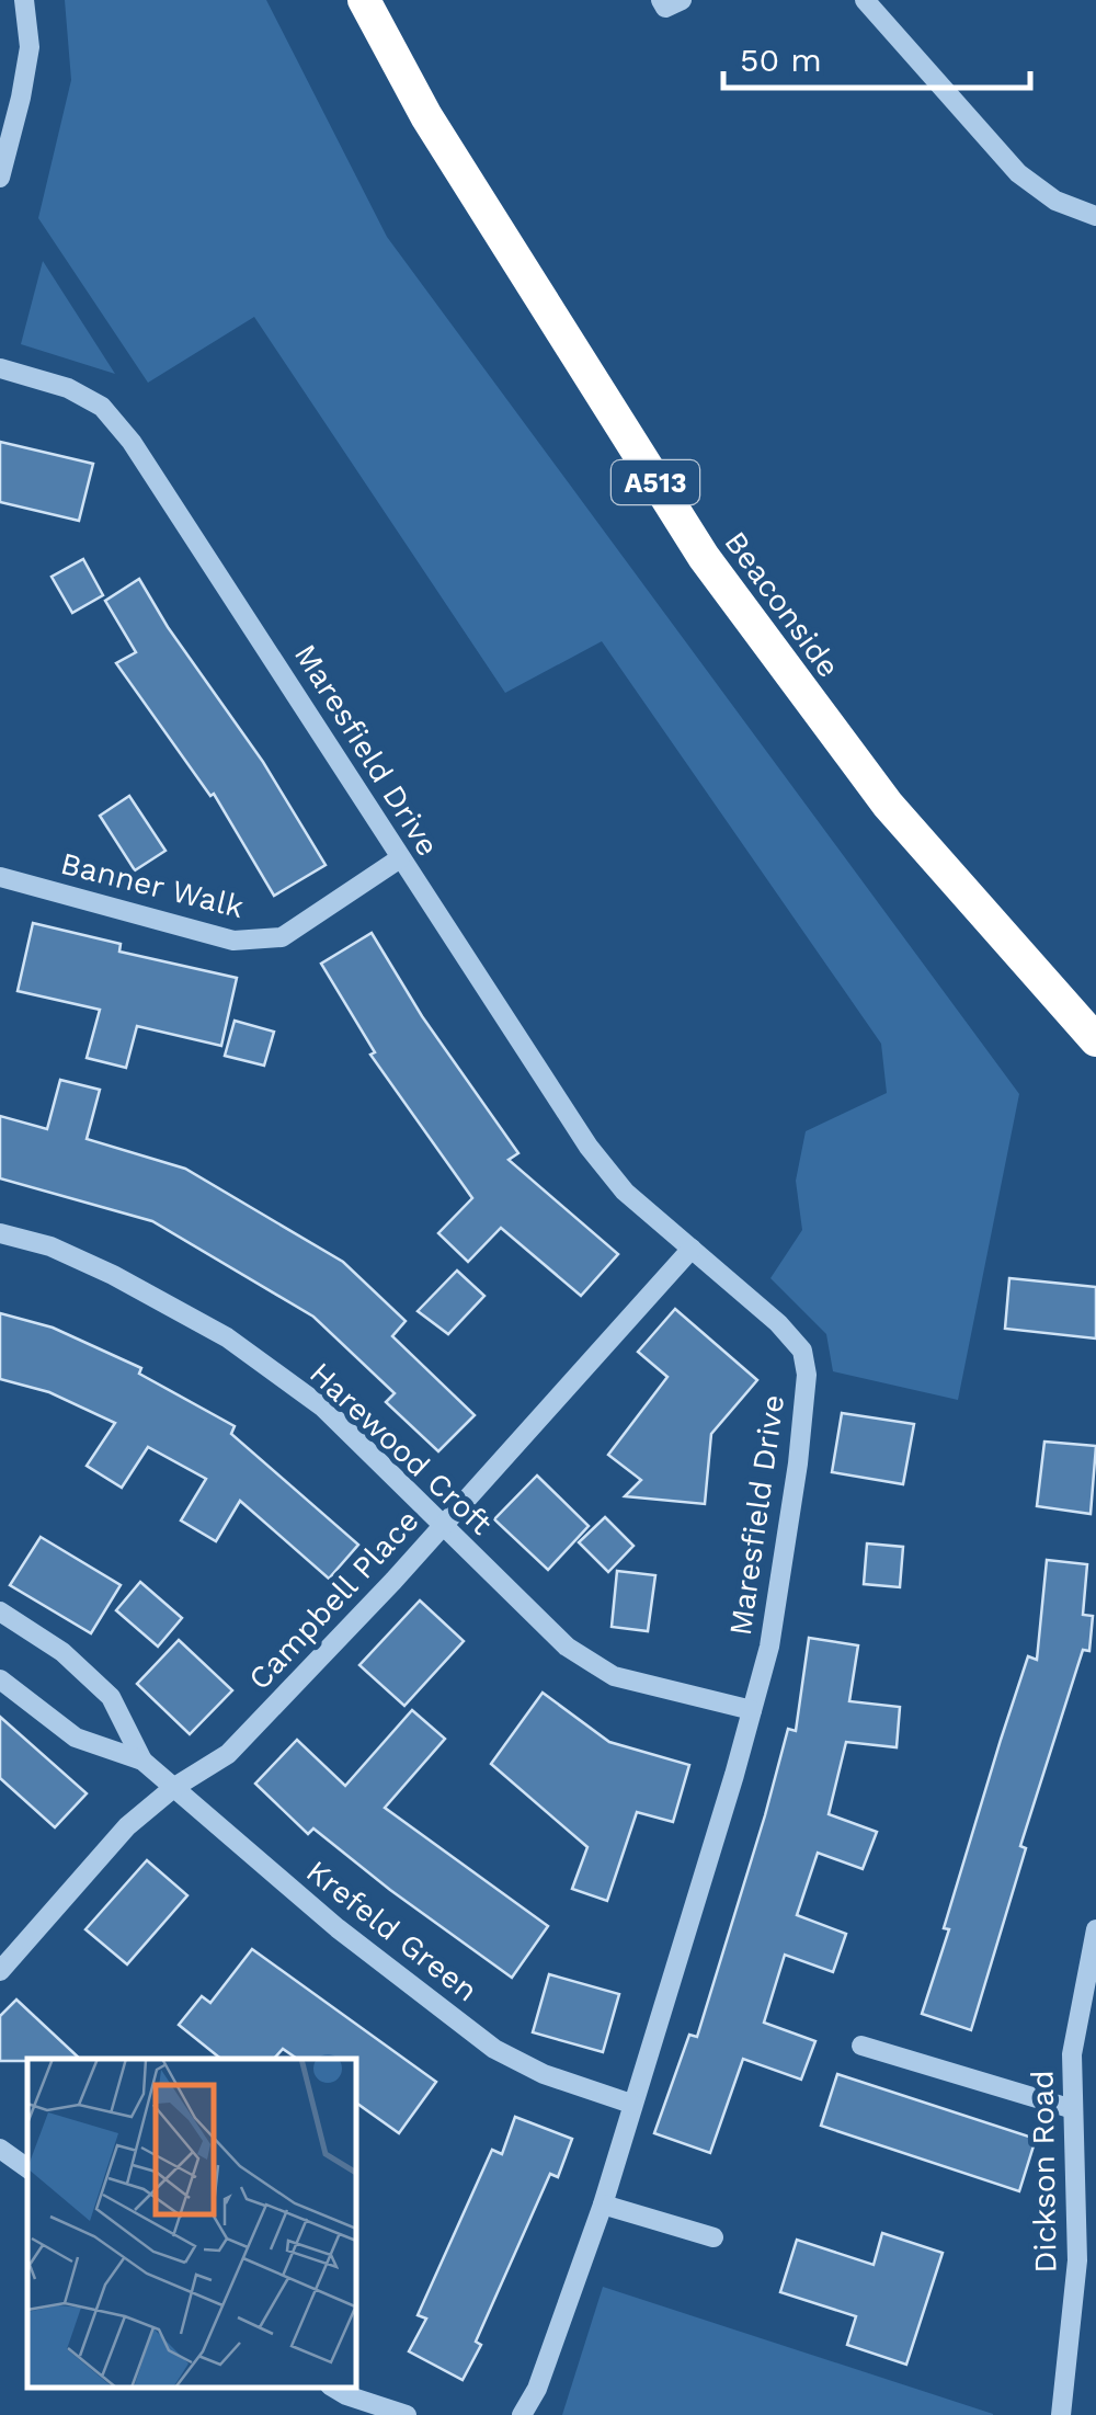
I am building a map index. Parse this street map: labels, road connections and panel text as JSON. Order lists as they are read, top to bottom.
{
  "streets": {
    "highway": ["A513", "Beaconside"],
    "street": [
      "Maresfield Drive",
      "Banner Walk",
      "Harewood Croft",
      "Campbell Place",
      "Krefeld Green",
      "Dickson Road"
    ]
  },
  "crossings": [
    ["Maresfield Drive", "Banner Walk"],
    ["Maresfield Drive", "Harewood Croft"],
    ["Maresfield Drive", "Campbell Place"],
    ["Maresfield Drive", "Krefeld Green"],
    ["Harewood Croft", "Campbell Place"],
    ["Campbell Place", "Krefeld Green"]
  ],
  "scale_bar": "50 m"
}
